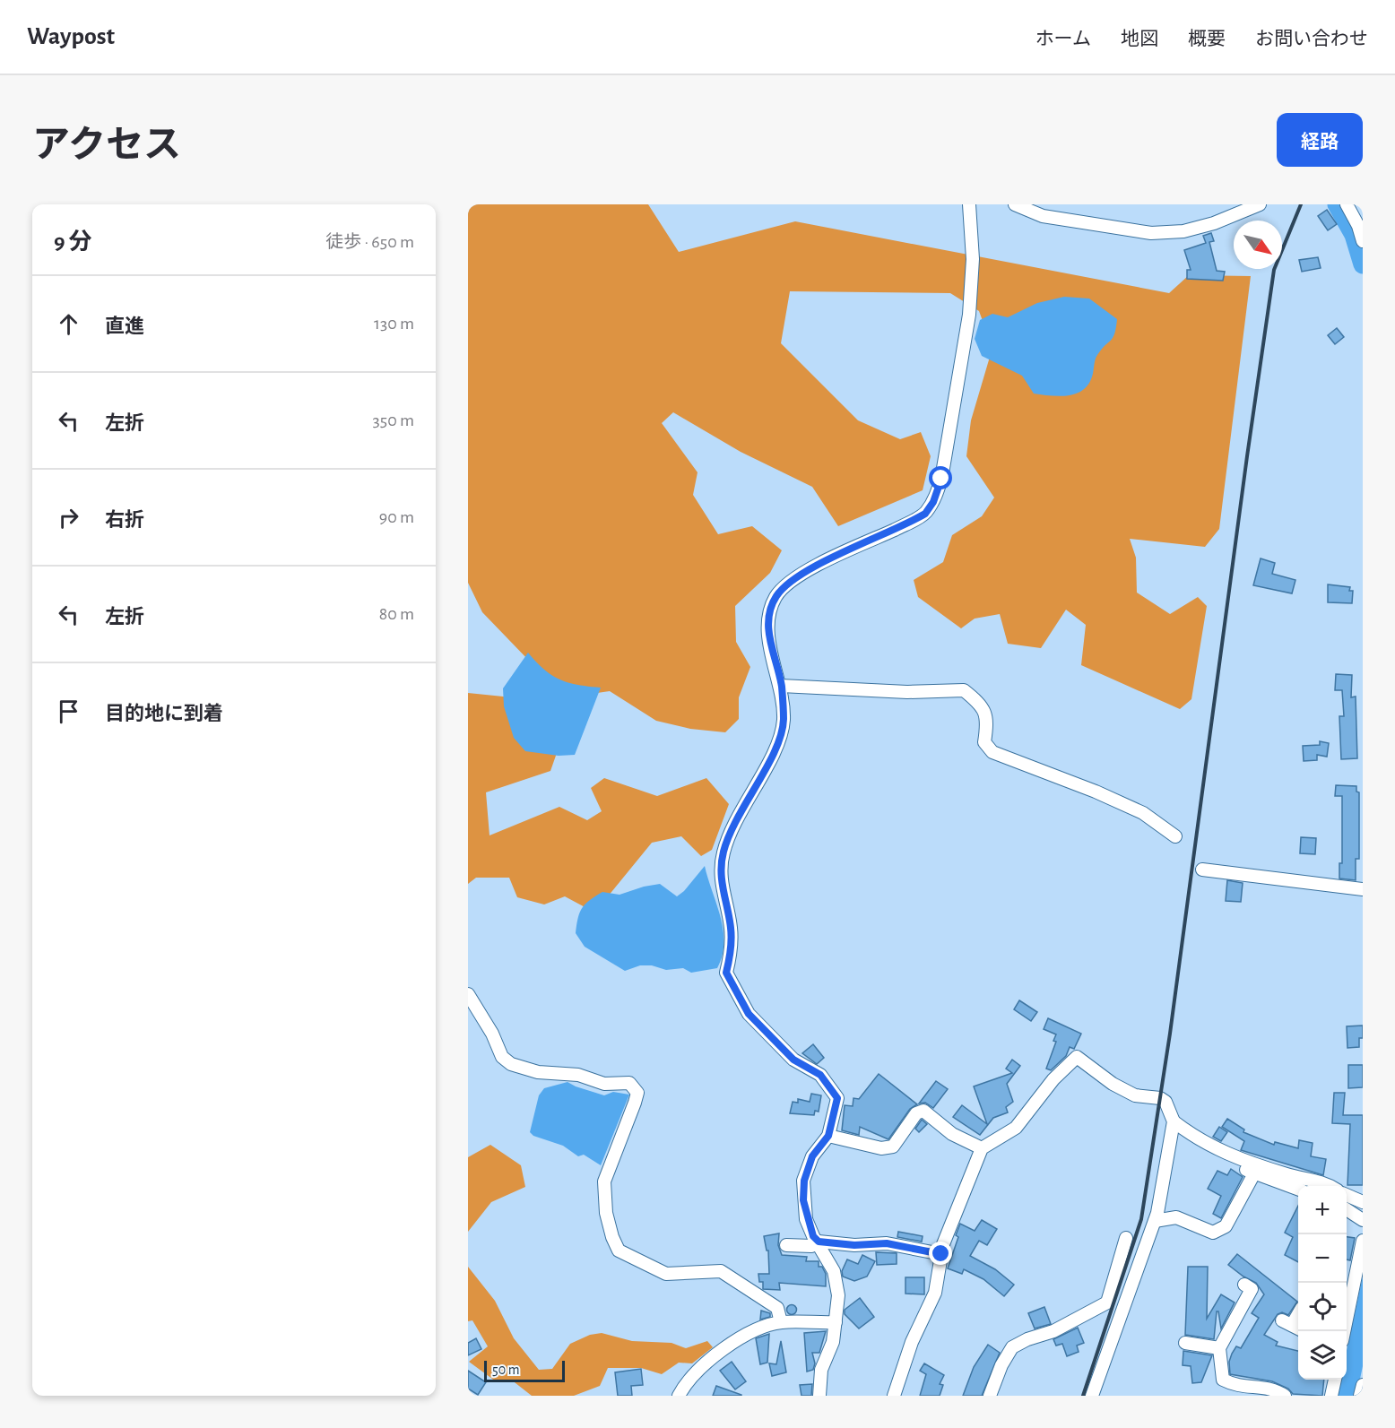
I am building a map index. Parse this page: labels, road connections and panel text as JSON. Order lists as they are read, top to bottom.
{
  "scale_bar": "50 m",
  "north": "bottom right",
  "page": {
    "header": "Waypost",
    "nav": [
      "ホーム",
      "地図",
      "概要",
      "お問い合わせ"
    ],
    "title": "アクセス",
    "buttons": "経路",
    "heading": ["9 分", "徒歩 · 650 m"],
    "list": [
      ["直進", "130 m"],
      ["左折", "350 m"],
      ["右折", "90 m"],
      ["左折", "80 m"],
      "目的地に到着"
    ],
    "map_buttons": ["+", "−"],
    "scale": "50 m"
  }
}
